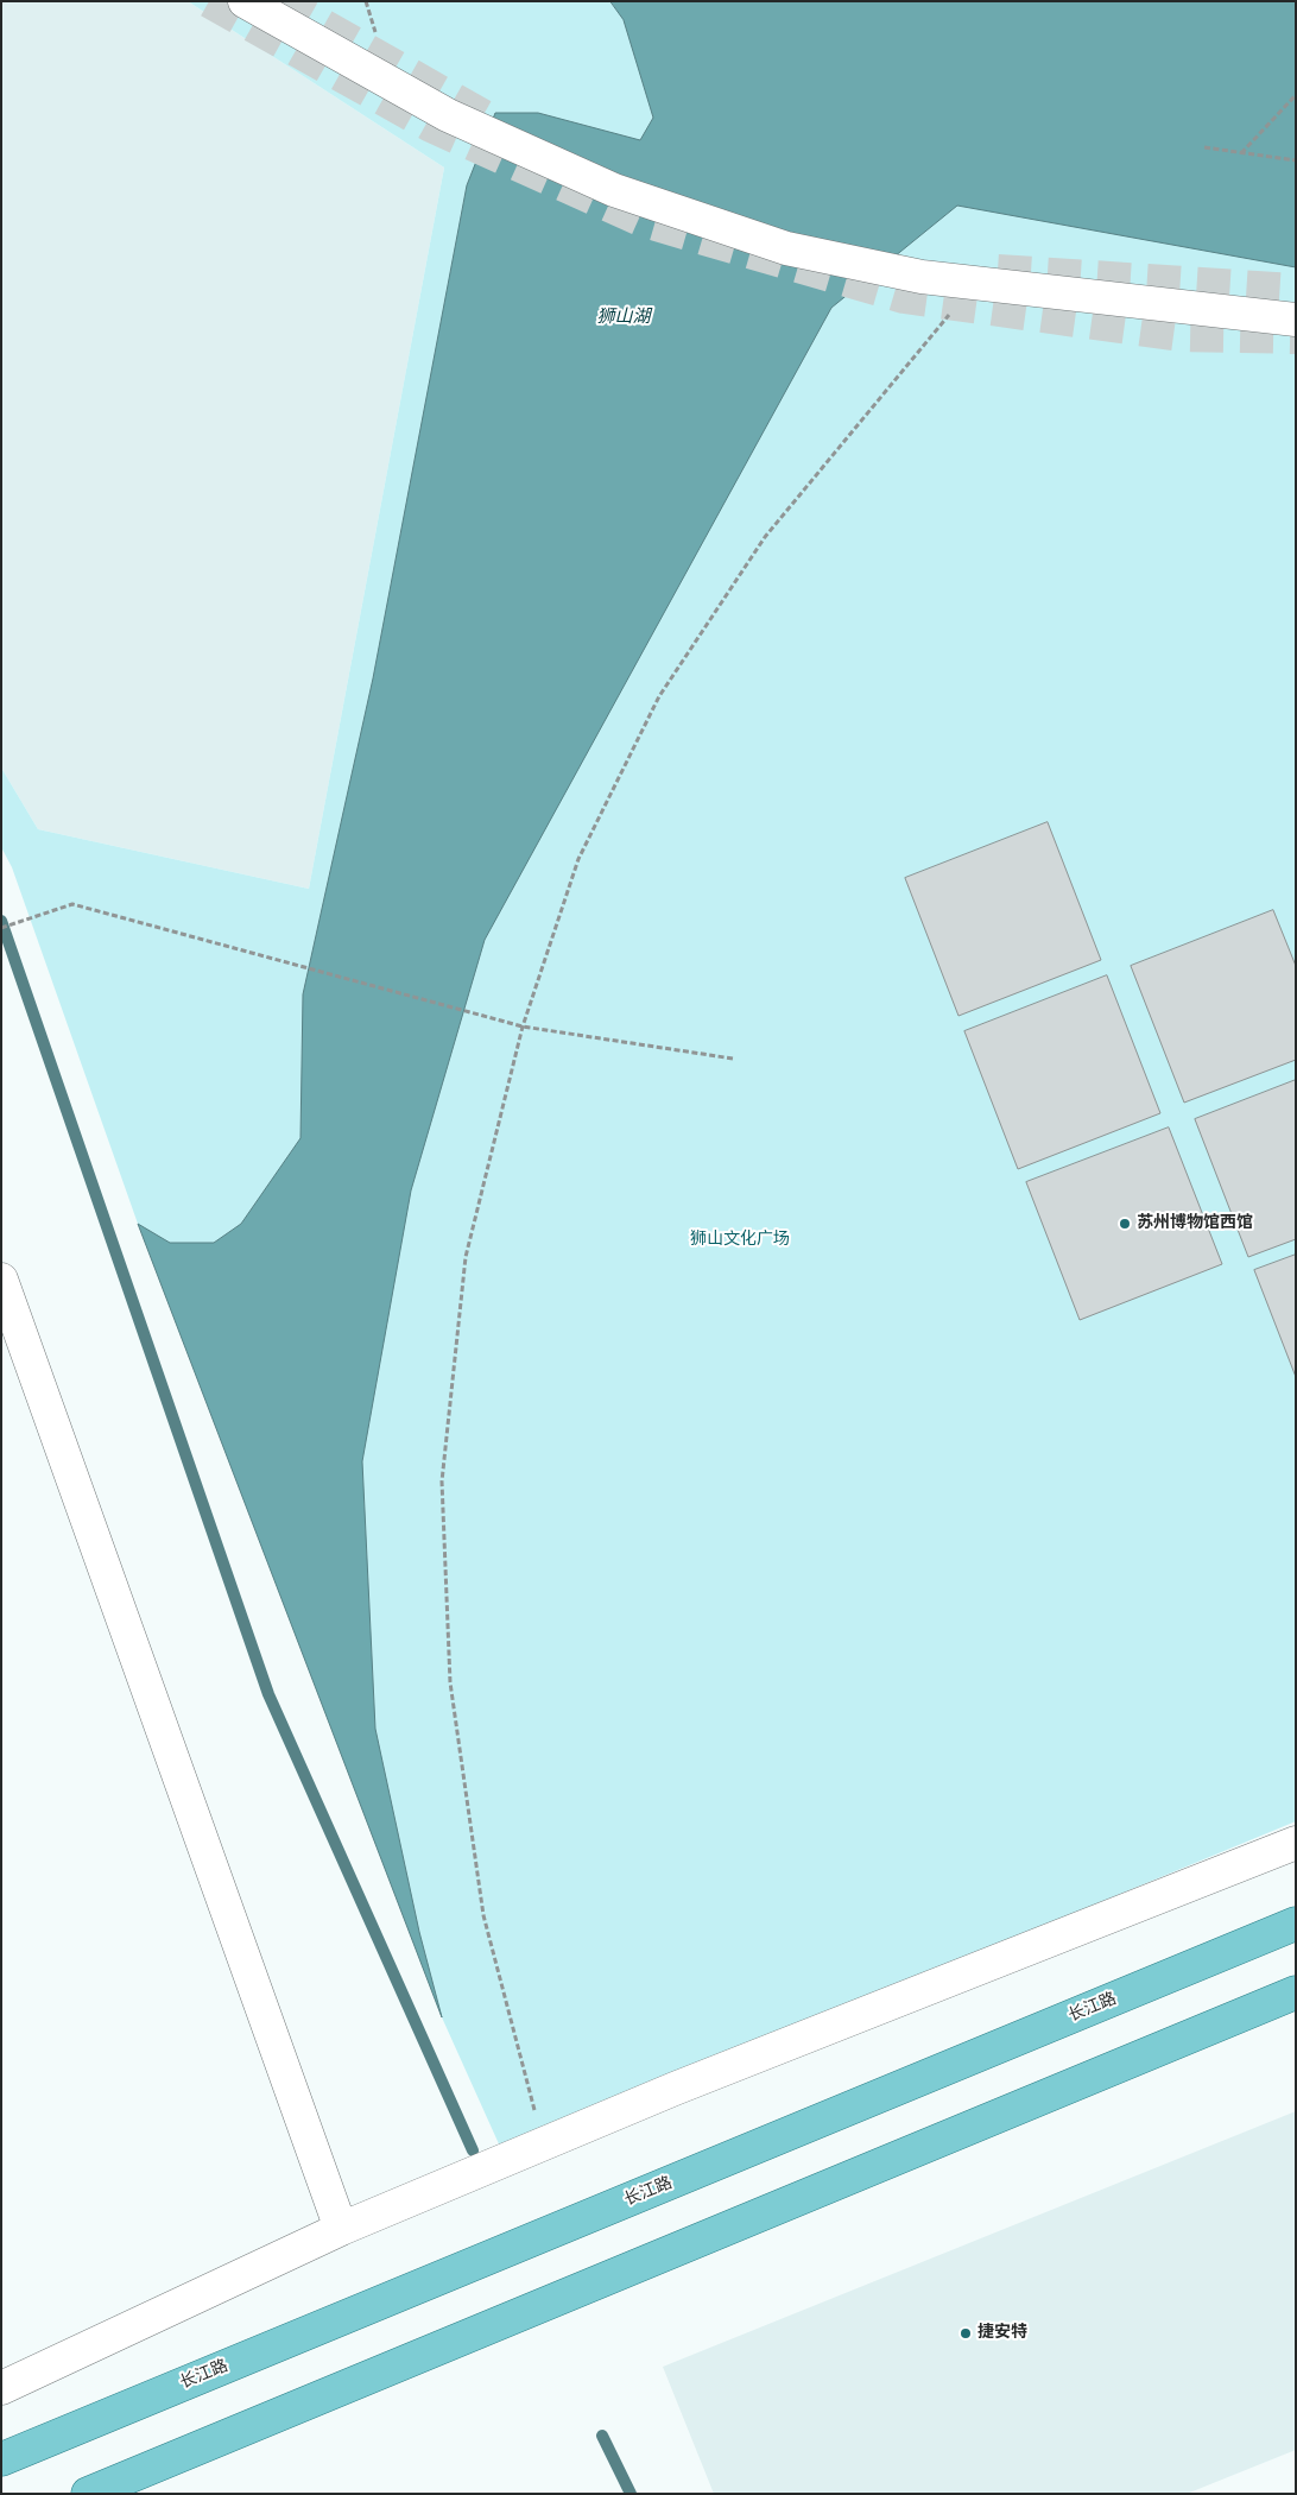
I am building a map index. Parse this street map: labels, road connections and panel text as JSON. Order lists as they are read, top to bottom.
{
  "streets": {
    "main road": ["长江路"]
  },
  "water": ["狮山湖"],
  "parks": ["狮山文化广场"],
  "places": ["苏州博物馆西馆", "捷安特"]
}
